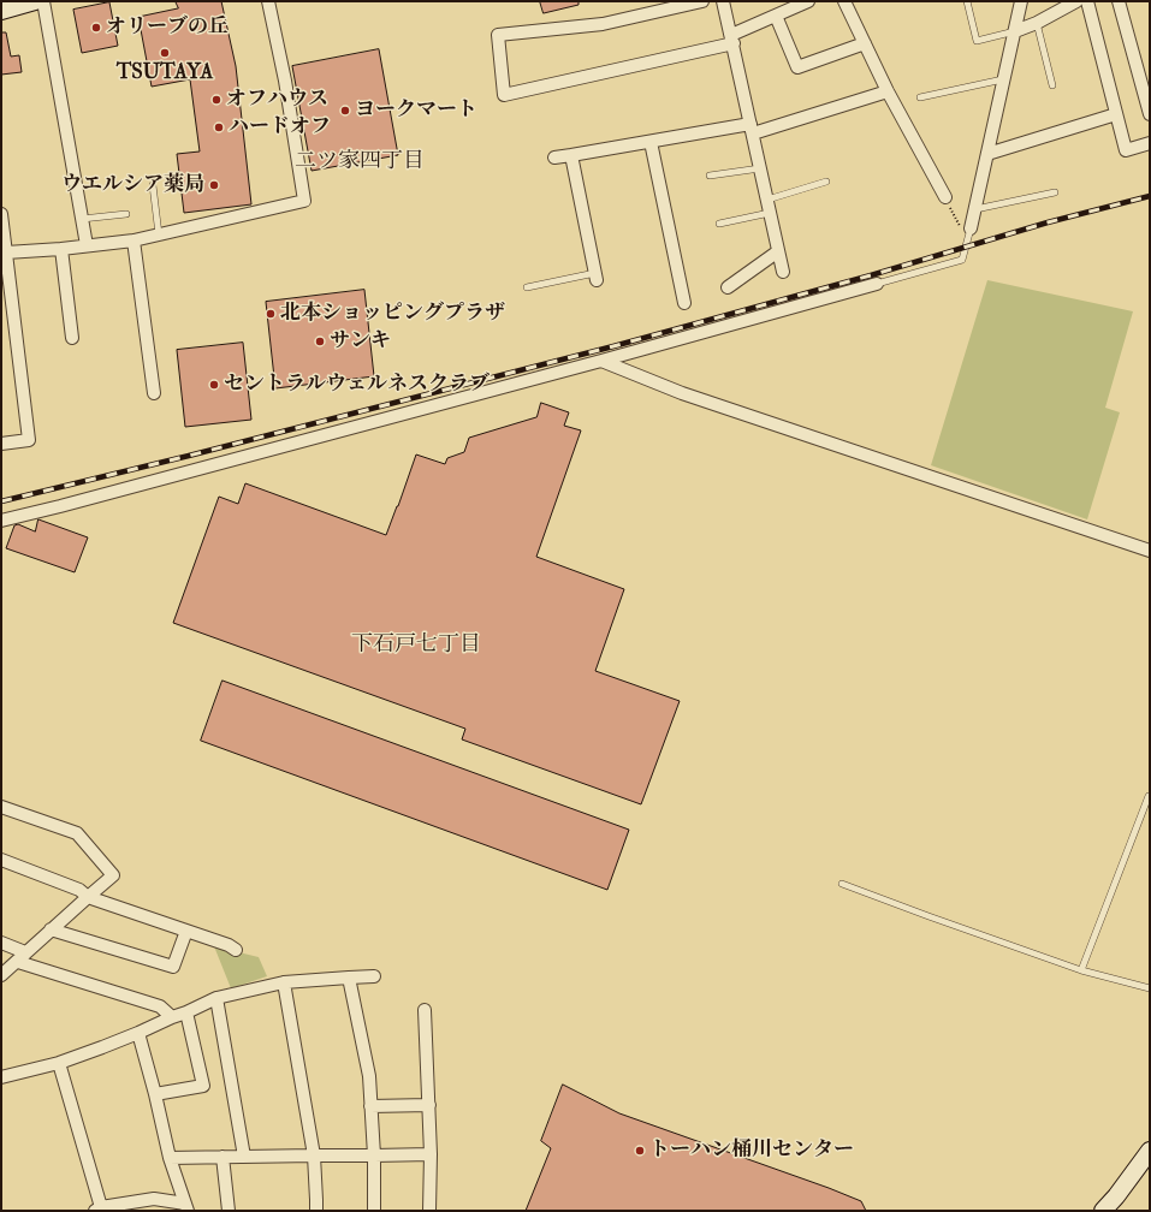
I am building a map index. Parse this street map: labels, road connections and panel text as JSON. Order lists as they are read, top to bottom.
{
  "districts": ["二ツ家四丁目", "下石戸七丁目"],
  "places": [
    "オリーブの丘",
    "TSUTAYA",
    "オフハウス",
    "ヨークマート",
    "ハードオフ",
    "ウエルシア薬局",
    "北本ショッピングプラザ",
    "サンキ",
    "セントラルウェルネスクラブ",
    "トーハン桶川センター"
  ]
}
